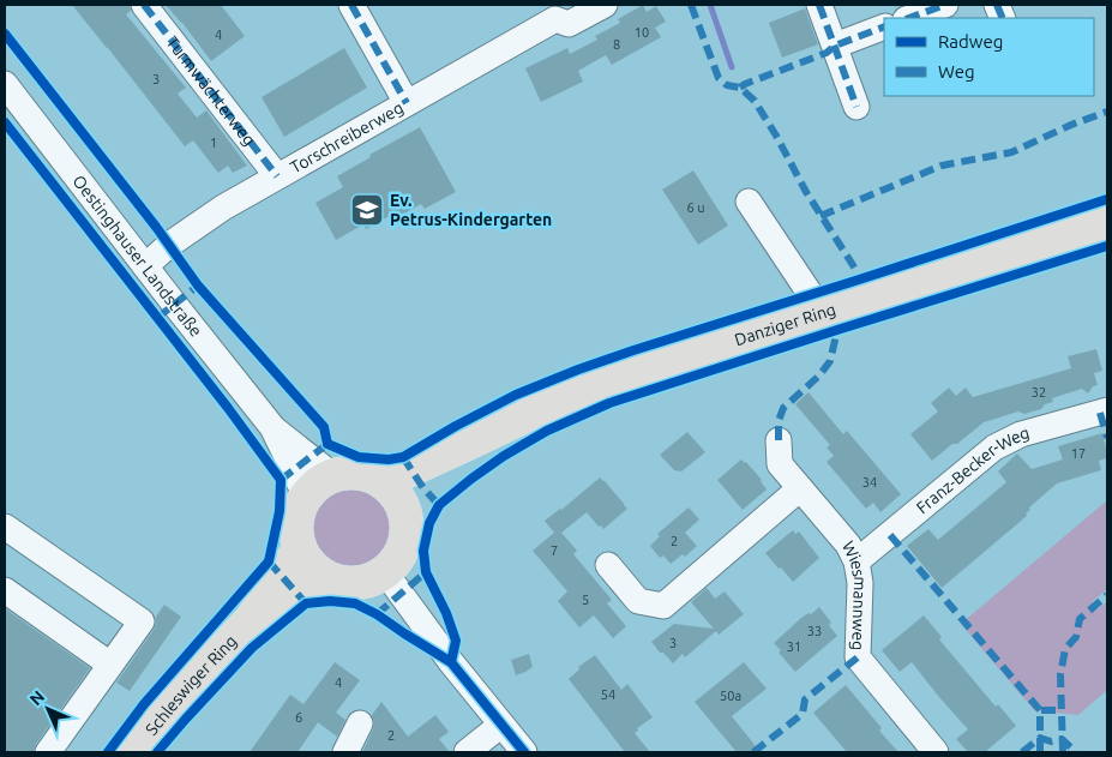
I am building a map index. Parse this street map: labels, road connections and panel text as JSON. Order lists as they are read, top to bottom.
{
  "streets": {
    "main road": ["Danziger Ring", "Schleswiger Ring"],
    "street": [
      "Turmwächterweg",
      "Torschreiberweg",
      "Oestinghauser Landstraße",
      "Franz-Becker-Weg",
      "Wiesmannweg"
    ]
  },
  "crossings": [
    ["Turmwächterweg", "Torschreiberweg"],
    ["Torschreiberweg", "Oestinghauser Landstraße"],
    ["Oestinghauser Landstraße", "Danziger Ring"],
    ["Oestinghauser Landstraße", "Schleswiger Ring"],
    ["Danziger Ring", "Schleswiger Ring"],
    ["Franz-Becker-Weg", "Wiesmannweg"]
  ],
  "places": {
    "school or university": ["Ev. Petrus-Kindergarten"]
  },
  "house_numbers": [
    "10",
    "4",
    "8",
    "3",
    "1",
    "6 u",
    "32",
    "17",
    "34",
    "2",
    "7",
    "5",
    "33",
    "3",
    "31",
    "4",
    "54",
    "50a",
    "6",
    "2"
  ],
  "legend": ["Radweg", "Weg"],
  "north": "top left"
}
